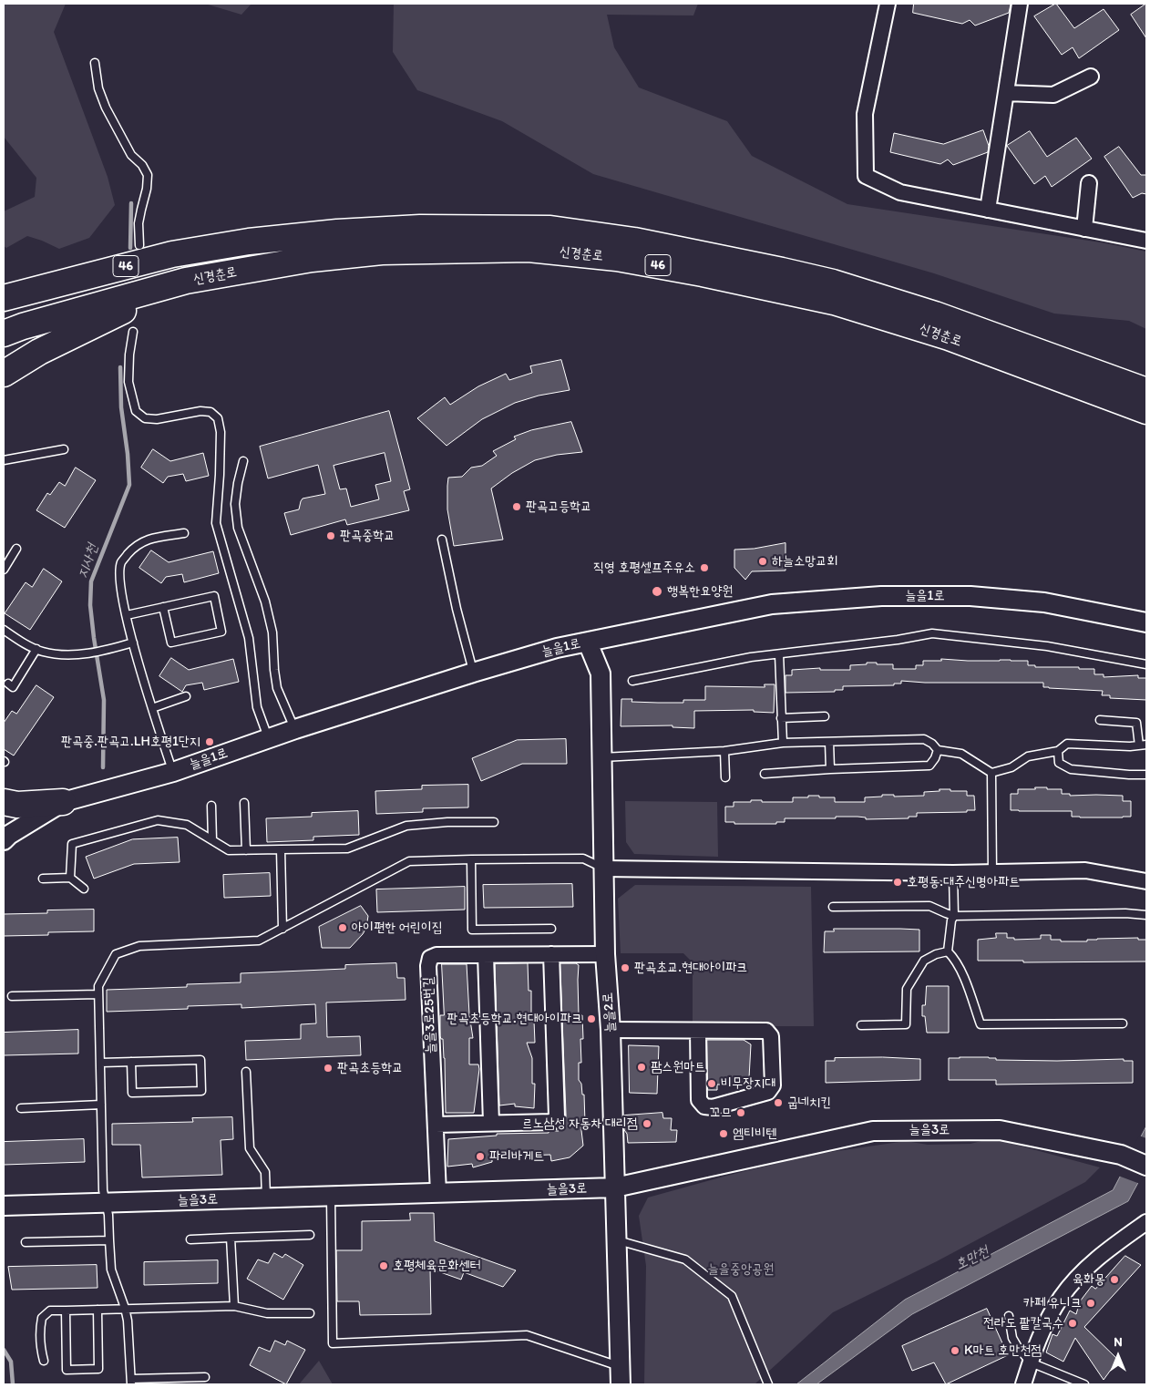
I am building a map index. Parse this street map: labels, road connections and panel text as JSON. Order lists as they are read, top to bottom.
{
  "streets": {
    "highway": ["신경춘로", "46"],
    "street": [
      "늘을1로",
      "늘을2로",
      "늘을3로25번길",
      "늘을3로"
    ]
  },
  "crossings": [
    ["신경춘로", "46"],
    ["늘을1로", "늘을2로"],
    ["늘을2로", "늘을3로25번길"],
    ["늘을2로", "늘을3로"],
    ["늘을3로25번길", "늘을3로"]
  ],
  "water": ["지사천", "호만천"],
  "parks": ["늘을중앙공원"],
  "places": [
    "판곡고등학교",
    "판곡중학교",
    "하늘소망교회",
    "직영 호평셀프주유소",
    "행복한요양원",
    "판곡중.판곡고.LH호평1단지",
    "호평동.대주신명아파트",
    "아이편한 어린이집",
    "판곡초교.현대아이파크",
    "판곡초등학교.현대아이파크",
    "팜스원마트",
    "판곡초등학교",
    "비무장지대",
    "굽네치킨",
    "꼬므",
    "르노삼성 자동차 대리점",
    "엠티비텐",
    "파리바게트",
    "호평체육문화센터",
    "육화몽",
    "카페 유니크",
    "전라도 팥칼국수",
    "K마트 호만천점"
  ],
  "north": "top"
}
